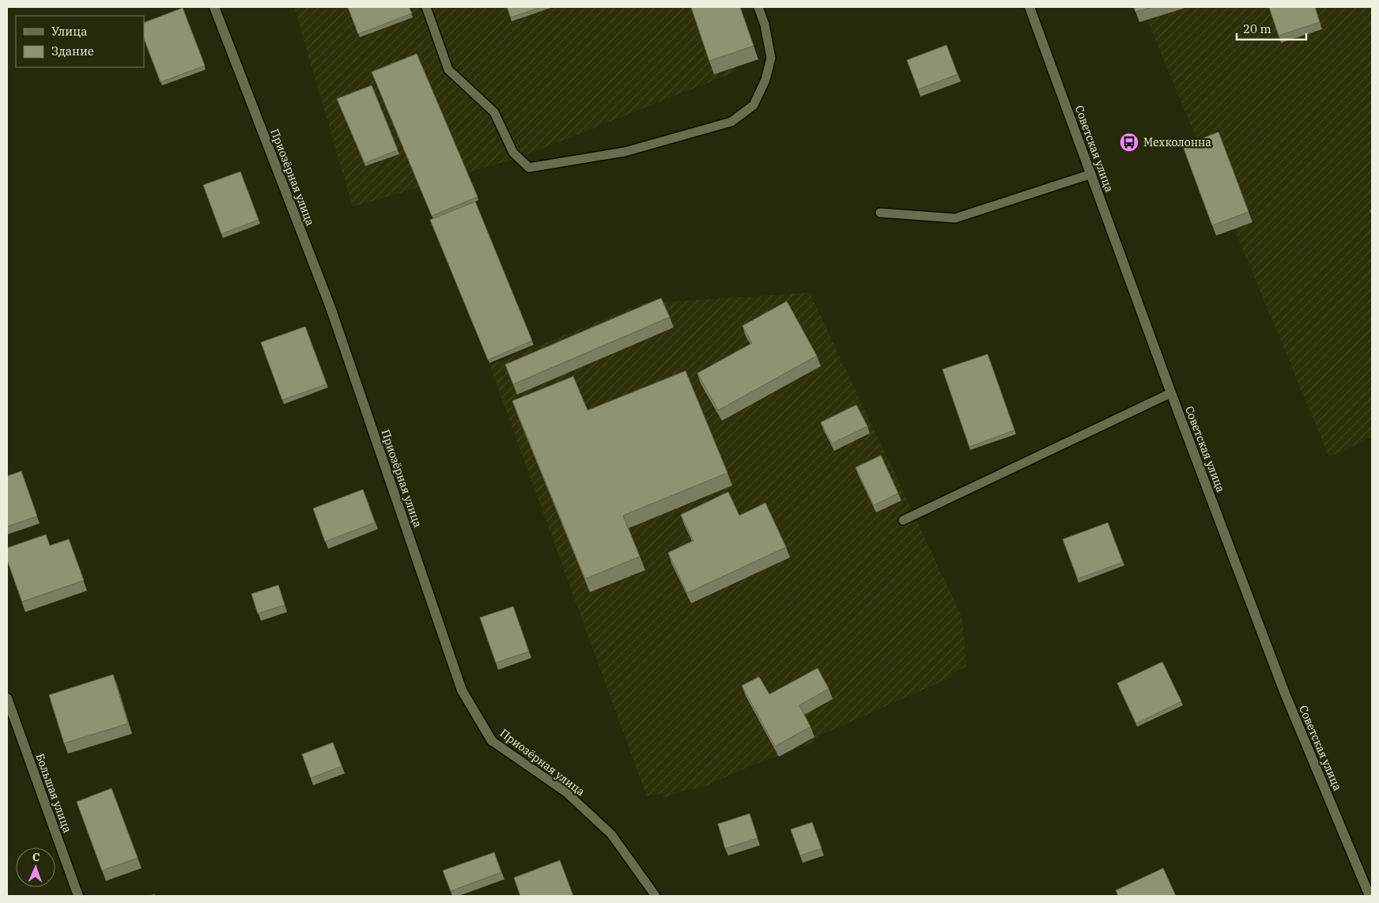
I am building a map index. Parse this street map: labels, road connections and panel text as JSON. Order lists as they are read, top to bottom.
{
  "streets": {
    "street": ["Советская улица", "Приозёрная улица", "Большая улица"]
  },
  "places": {
    "bus stop": ["Мехколонна"]
  },
  "legend": ["Улица", "Здание"],
  "scale_bar": "20 m",
  "north": "top"
}
